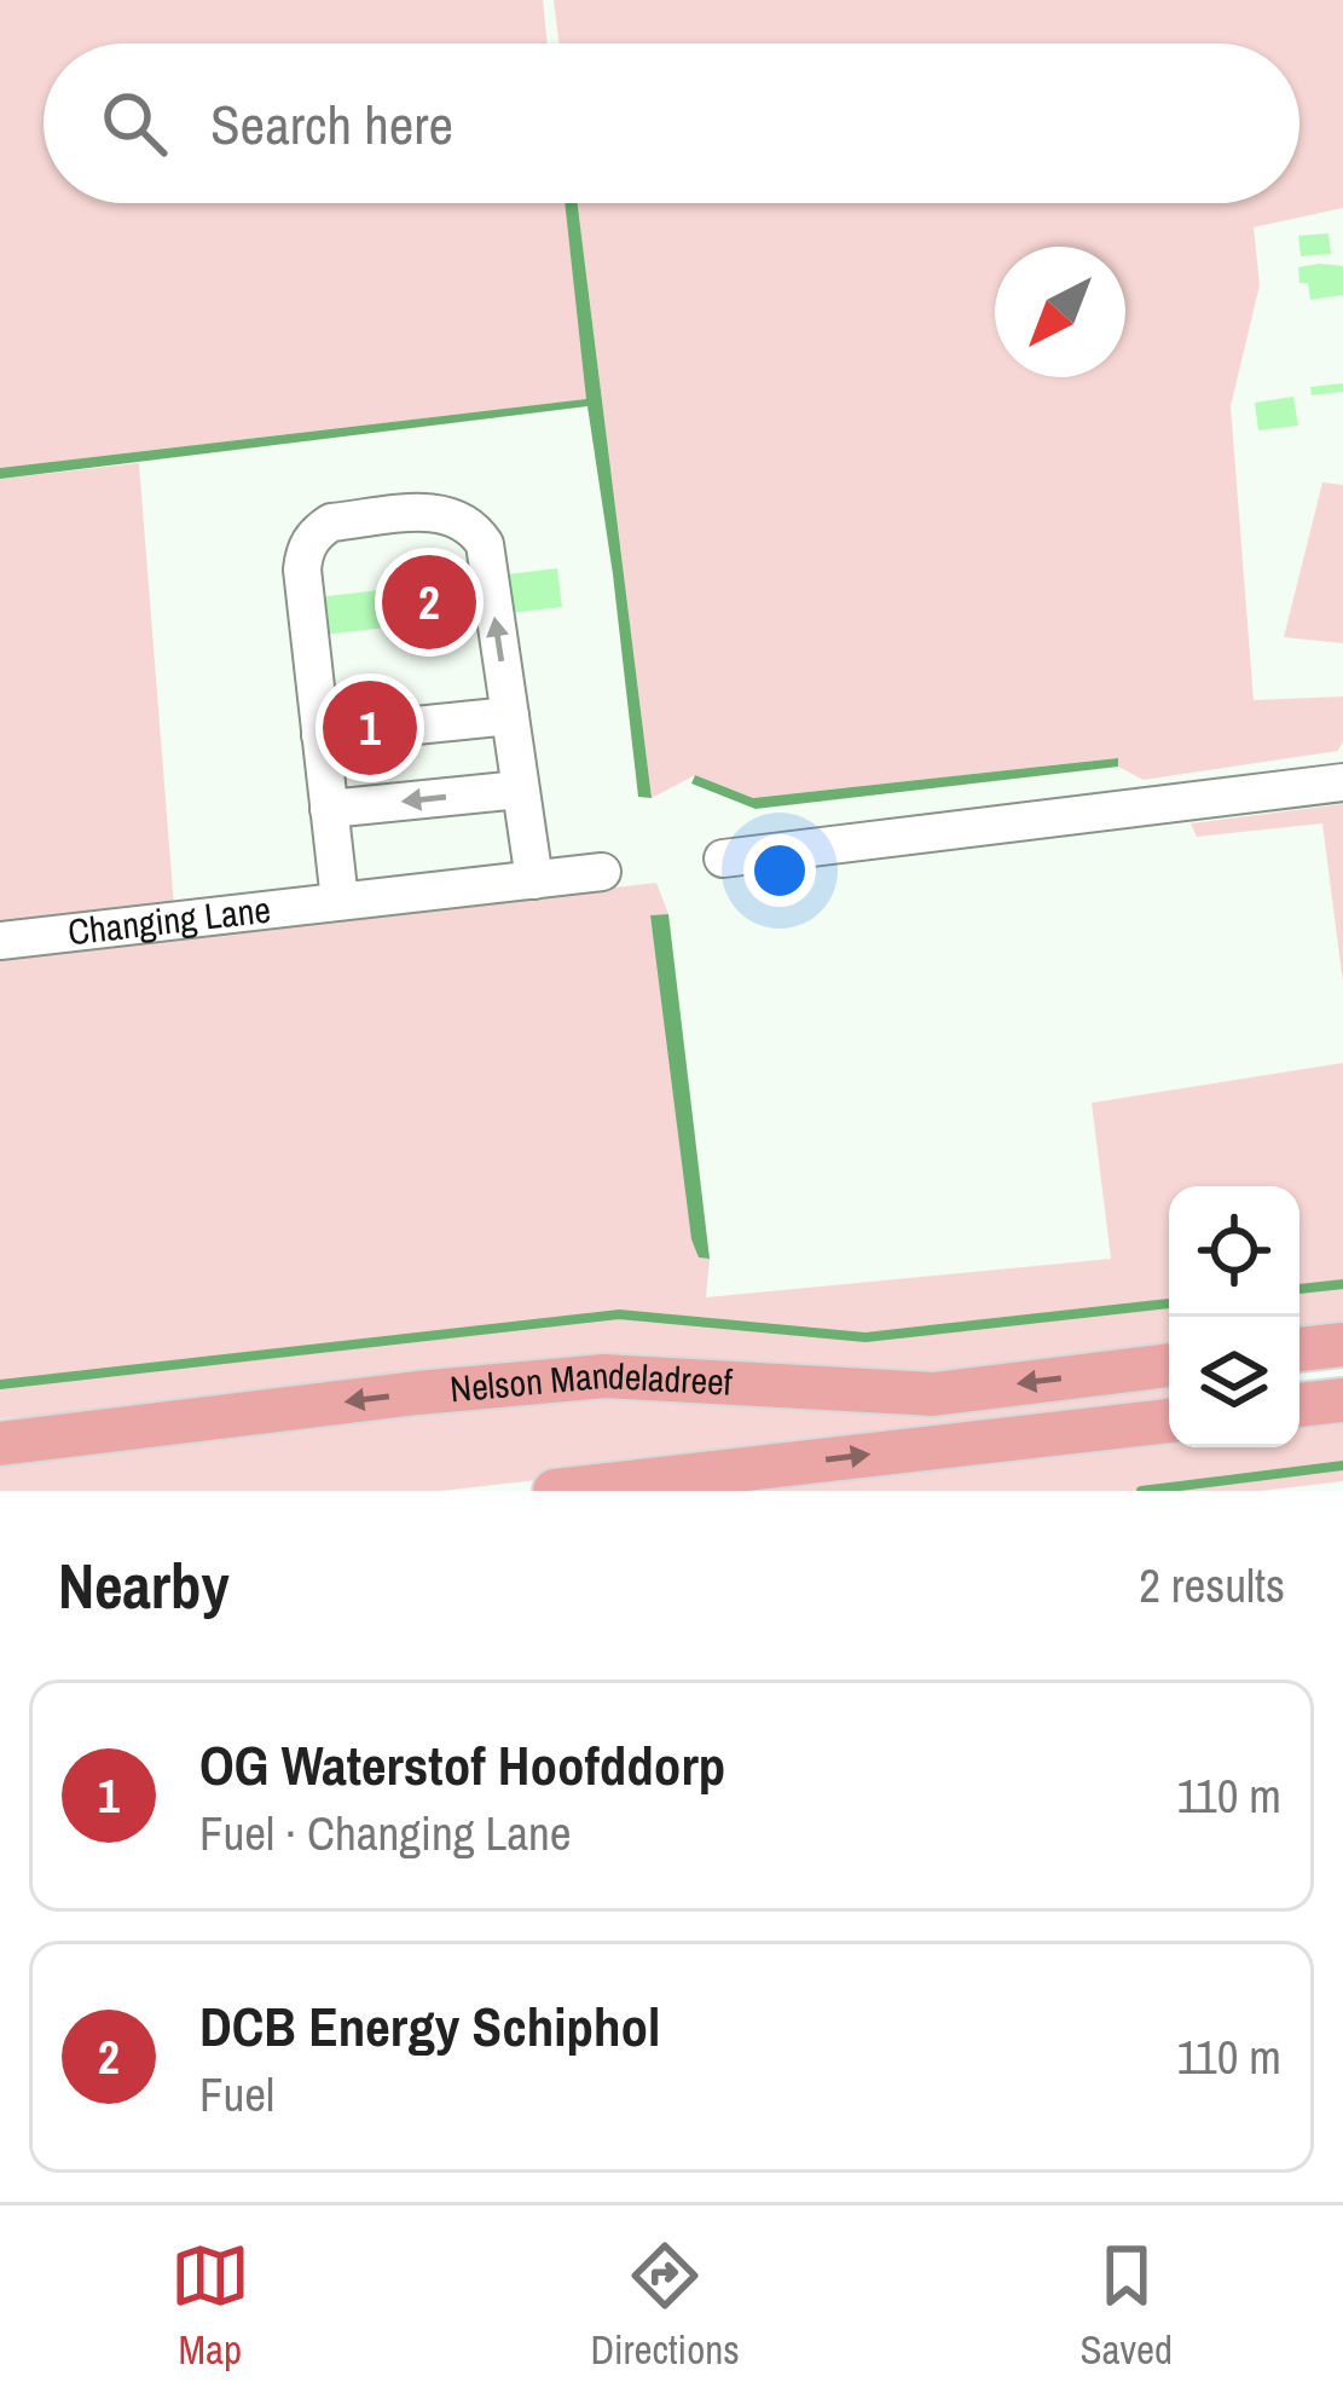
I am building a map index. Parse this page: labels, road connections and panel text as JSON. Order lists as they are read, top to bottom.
{
  "streets": {
    "main road": ["Nelson Mandeladreef"],
    "street": ["Changing Lane"]
  },
  "north": "bottom left",
  "page": {
    "search": "Search here",
    "pins": ["2", "1"],
    "heading": ["Nearby", "2 results"],
    "list": [
      {
        "mark": "1",
        "name": "OG Waterstof Hoofddorp",
        "note": "Fuel · Changing Lane",
        "value": "110 m"
      },
      {
        "mark": "2",
        "name": "DCB Energy Schiphol",
        "note": "Fuel",
        "value": "110 m"
      }
    ],
    "nav": ["Map", "Directions", "Saved"]
  }
}
